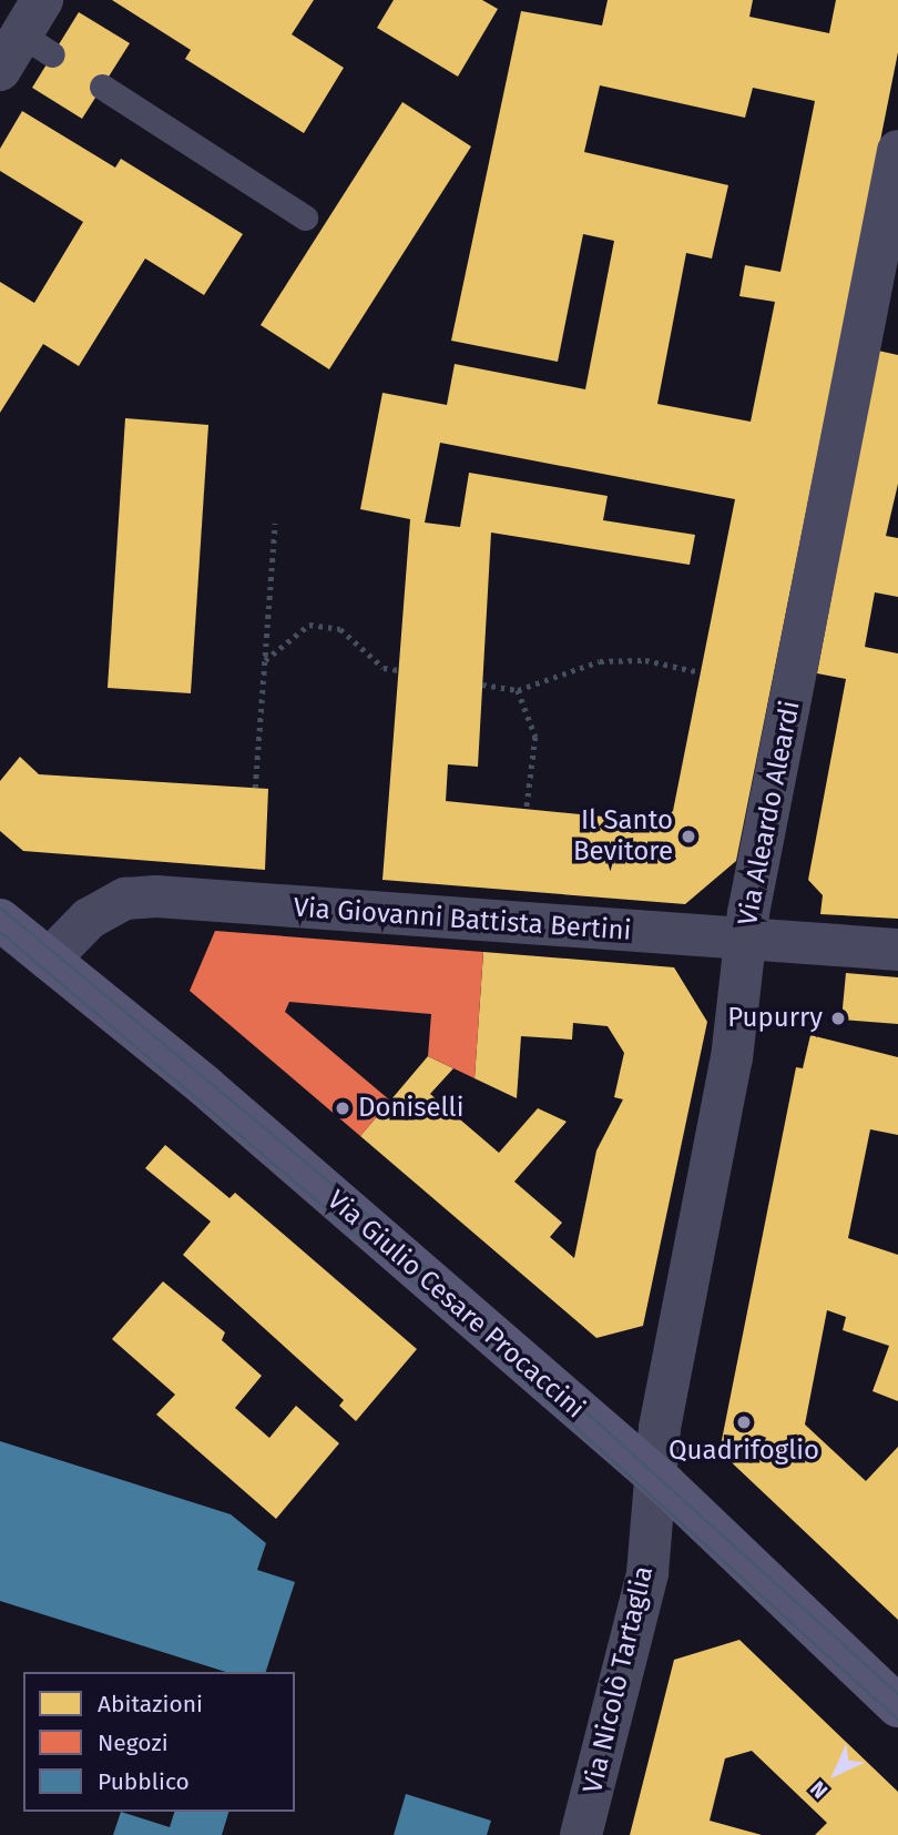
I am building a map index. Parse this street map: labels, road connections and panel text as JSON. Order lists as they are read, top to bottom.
{
  "streets": {
    "street": [
      "Via Aleardo Aleardi",
      "Via Giovanni Battista Bertini",
      "Via Giulio Cesare Procaccini",
      "Via Nicolò Tartaglia"
    ]
  },
  "crossings": [
    ["Via Aleardo Aleardi", "Via Giovanni Battista Bertini"],
    ["Via Aleardo Aleardi", "Via Giulio Cesare Procaccini"],
    ["Via Aleardo Aleardi", "Via Nicolò Tartaglia"],
    ["Via Giovanni Battista Bertini", "Via Giulio Cesare Procaccini"],
    ["Via Giulio Cesare Procaccini", "Via Nicolò Tartaglia"]
  ],
  "places": [
    "Il Santo Bevitore",
    "Pupurry",
    "Doniselli",
    "Quadrifoglio"
  ],
  "legend": ["Abitazioni", "Negozi", "Pubblico"],
  "north": "bottom left"
}
